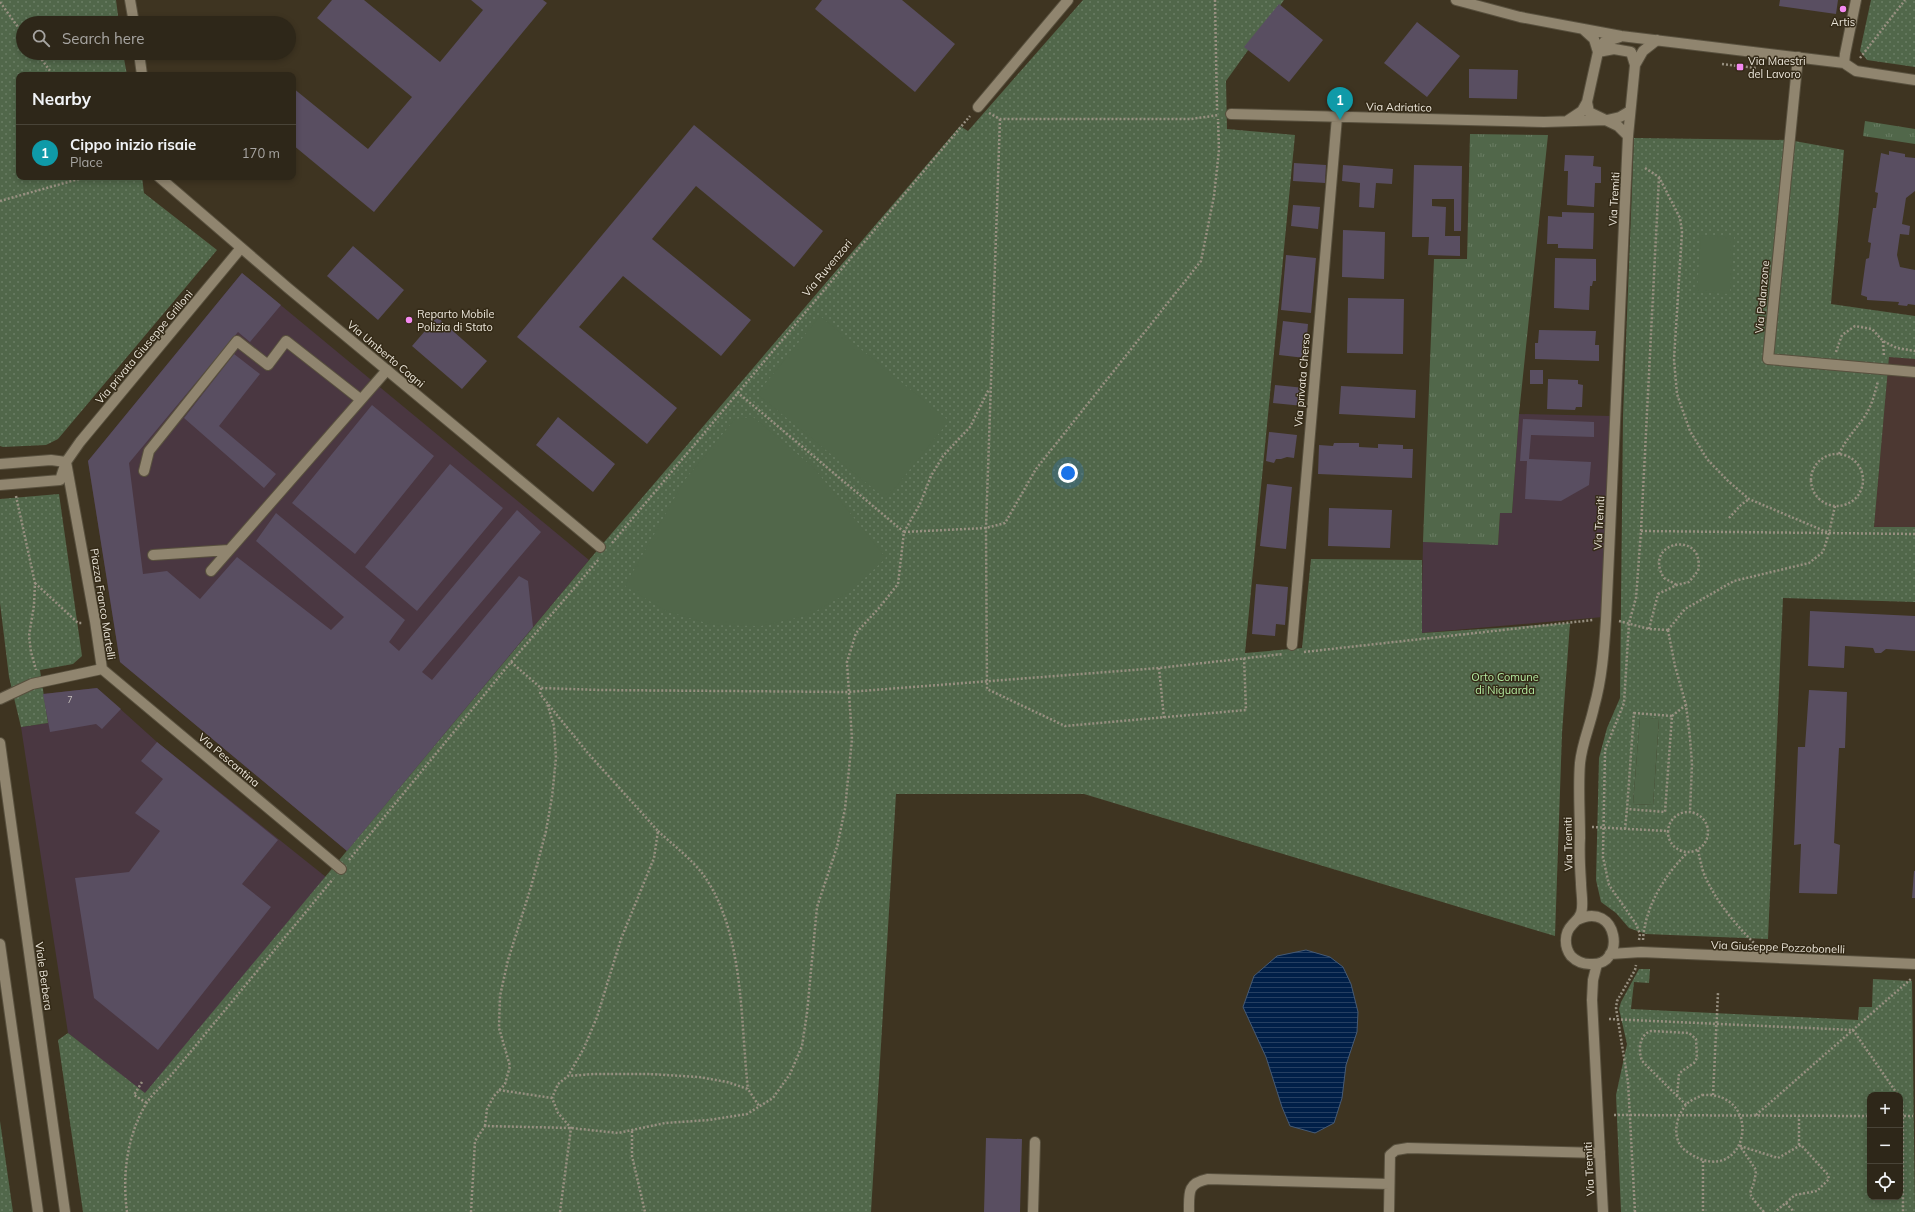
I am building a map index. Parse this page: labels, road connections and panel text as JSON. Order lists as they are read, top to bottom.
{
  "streets": {
    "street": [
      "Via Adriatico",
      "Via Tremiti",
      "Via Palanzone",
      "Via privata Giuseppe Grilloni",
      "Via Umberto Cagni",
      "Via privata Cherso",
      "Piazza Franco Martelli",
      "Via Pescantina",
      "Via Giuseppe Pozzobonelli",
      "Viale Berbera"
    ],
    "path": ["Via Ruvenzori"]
  },
  "crossings": [
    ["Via Adriatico", "Via Tremiti"],
    ["Via Adriatico", "Via privata Cherso"],
    ["Via Tremiti", "Via Giuseppe Pozzobonelli"],
    ["Via Ruvenzori", "Via Umberto Cagni"],
    ["Via Ruvenzori", "Via Pescantina"],
    ["Via privata Giuseppe Grilloni", "Via Umberto Cagni"],
    ["Via privata Giuseppe Grilloni", "Piazza Franco Martelli"],
    ["Piazza Franco Martelli", "Via Pescantina"]
  ],
  "parks": ["Orto Comune di Niguarda"],
  "places": {
    "other": ["Artis", "Reparto Mobile Polizia di Stato"],
    "transit": ["Via Maestri del Lavoro"]
  },
  "house_numbers": ["7"],
  "page": {
    "search": "Search here",
    "heading": "Nearby",
    "pins": "1",
    "list": [
      {
        "mark": "1",
        "name": "Cippo inizio risaie",
        "note": "Place",
        "value": "170 m"
      }
    ],
    "map_buttons": ["+", "−"]
  }
}
